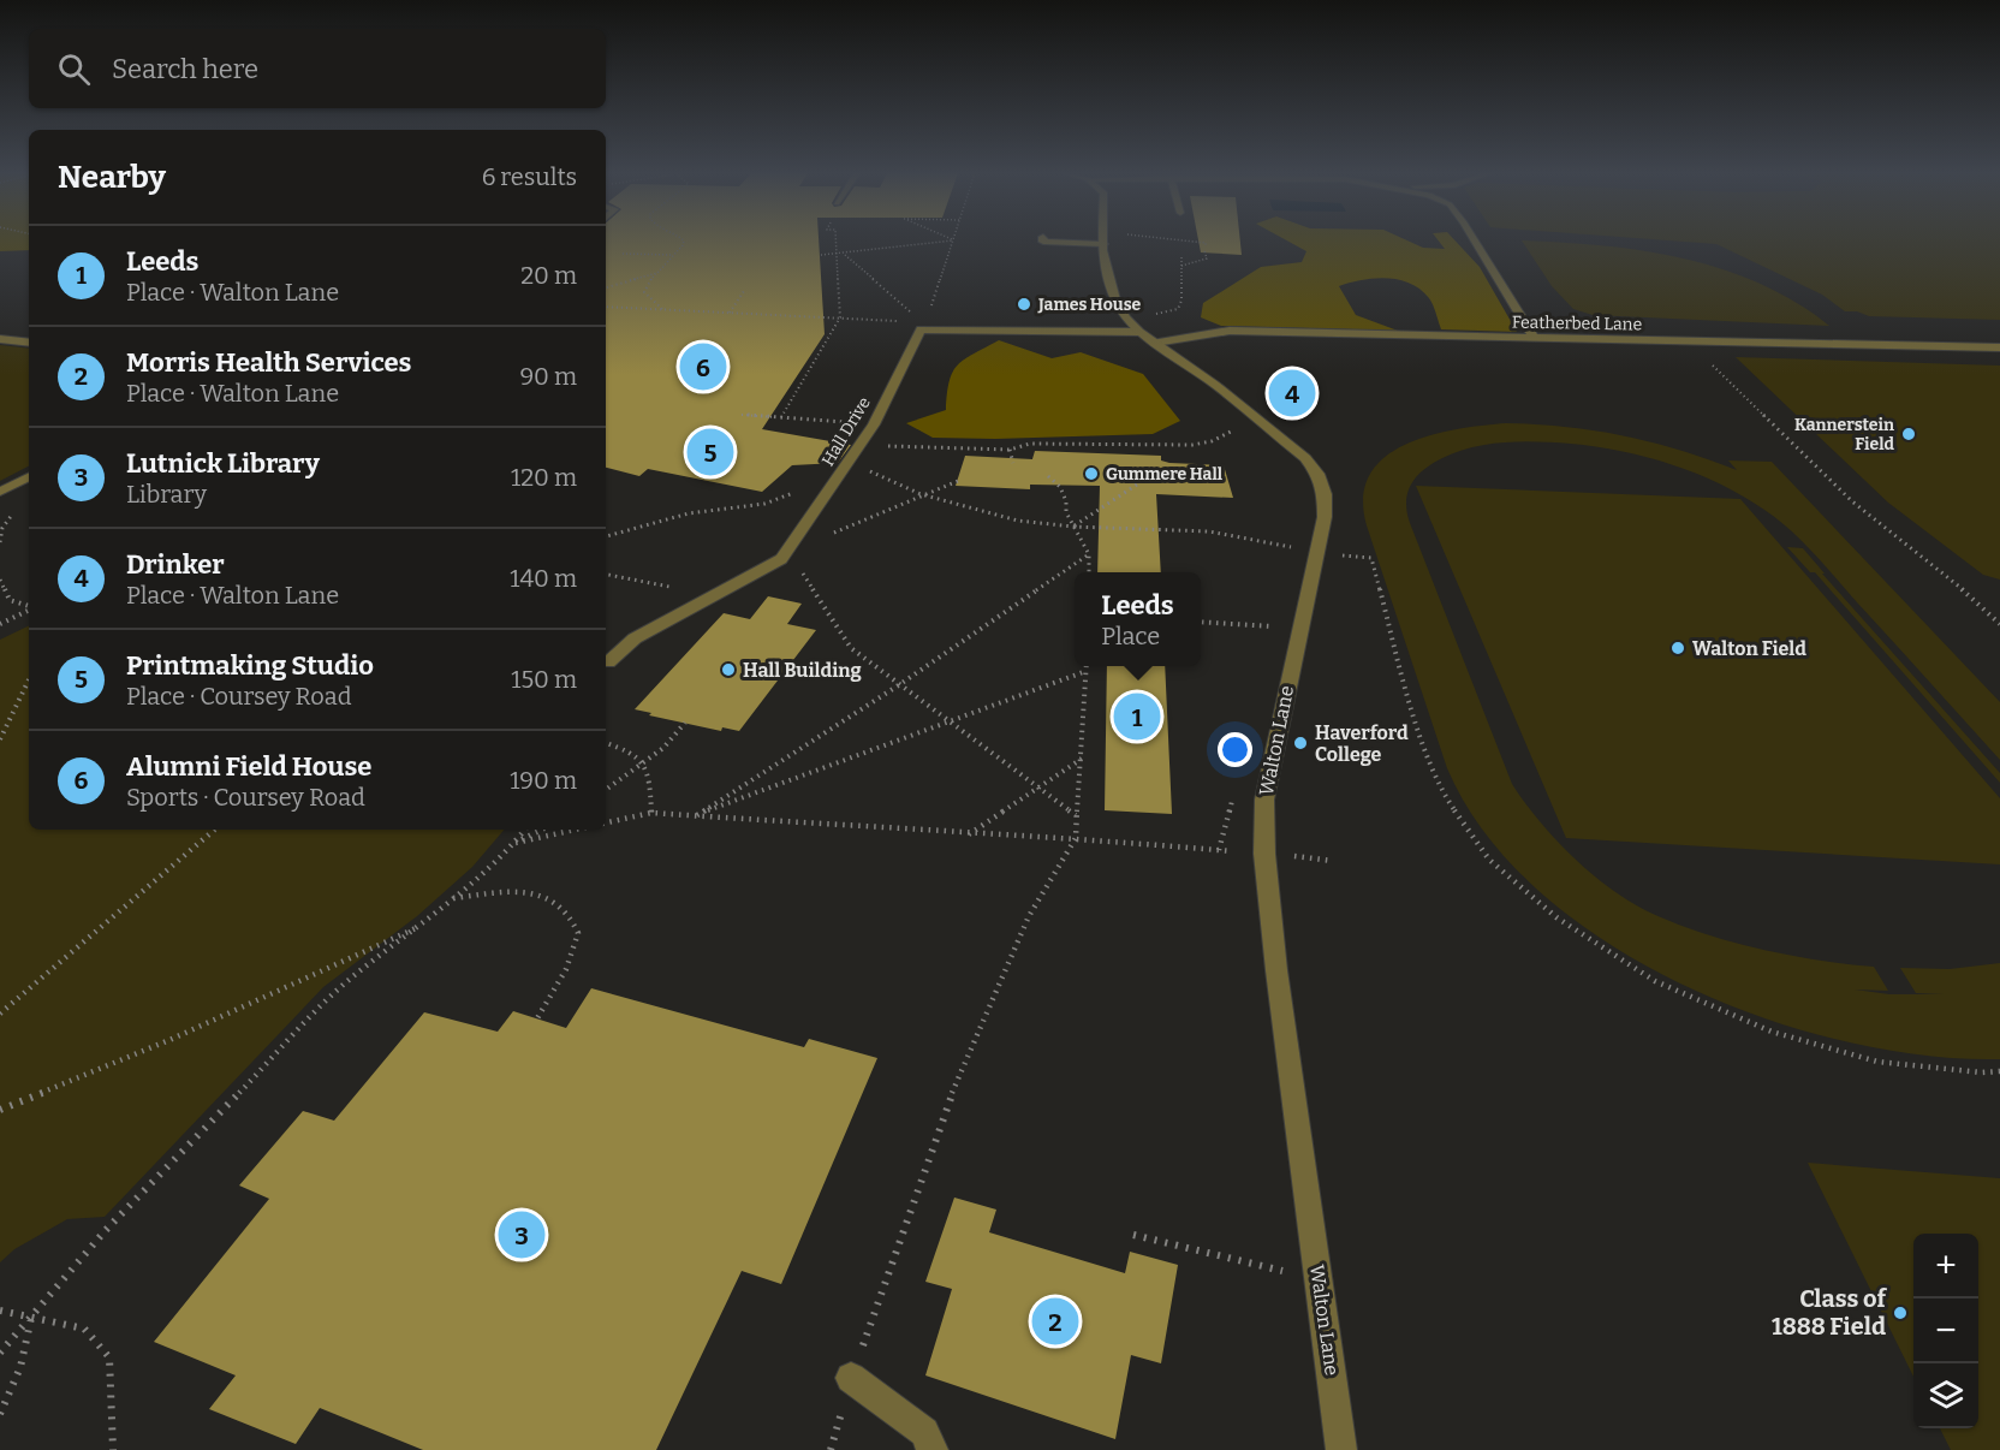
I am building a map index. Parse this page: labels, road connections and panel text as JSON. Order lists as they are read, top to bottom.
{
  "streets": {
    "street": ["Featherbed Lane", "Hall Drive", "Walton Lane"]
  },
  "crossings": [
    ["Featherbed Lane", "Walton Lane"]
  ],
  "places": [
    "James House",
    "Kannerstein Field",
    "Gummere Hall",
    "Walton Field",
    "Hall Building",
    "Haverford College",
    "Class of 1888 Field"
  ],
  "page": {
    "search": "Search here",
    "heading": ["Nearby", "6 results"],
    "list": [
      {
        "mark": "1",
        "name": "Leeds",
        "note": "Place · Walton Lane",
        "value": "20 m"
      },
      {
        "mark": "2",
        "name": "Morris Health Services",
        "note": "Place · Walton Lane",
        "value": "90 m"
      },
      {
        "mark": "3",
        "name": "Lutnick Library",
        "note": "Library",
        "value": "120 m"
      },
      {
        "mark": "4",
        "name": "Drinker",
        "note": "Place · Walton Lane",
        "value": "140 m"
      },
      {
        "mark": "5",
        "name": "Printmaking Studio",
        "note": "Place · Coursey Road",
        "value": "150 m"
      },
      {
        "mark": "6",
        "name": "Alumni Field House",
        "note": "Sports · Coursey Road",
        "value": "190 m"
      }
    ],
    "pins": [
      "6",
      "4",
      "5",
      "1",
      "3",
      "2"
    ],
    "popup": ["Leeds", "Place"],
    "map_buttons": ["+", "−"]
  }
}
